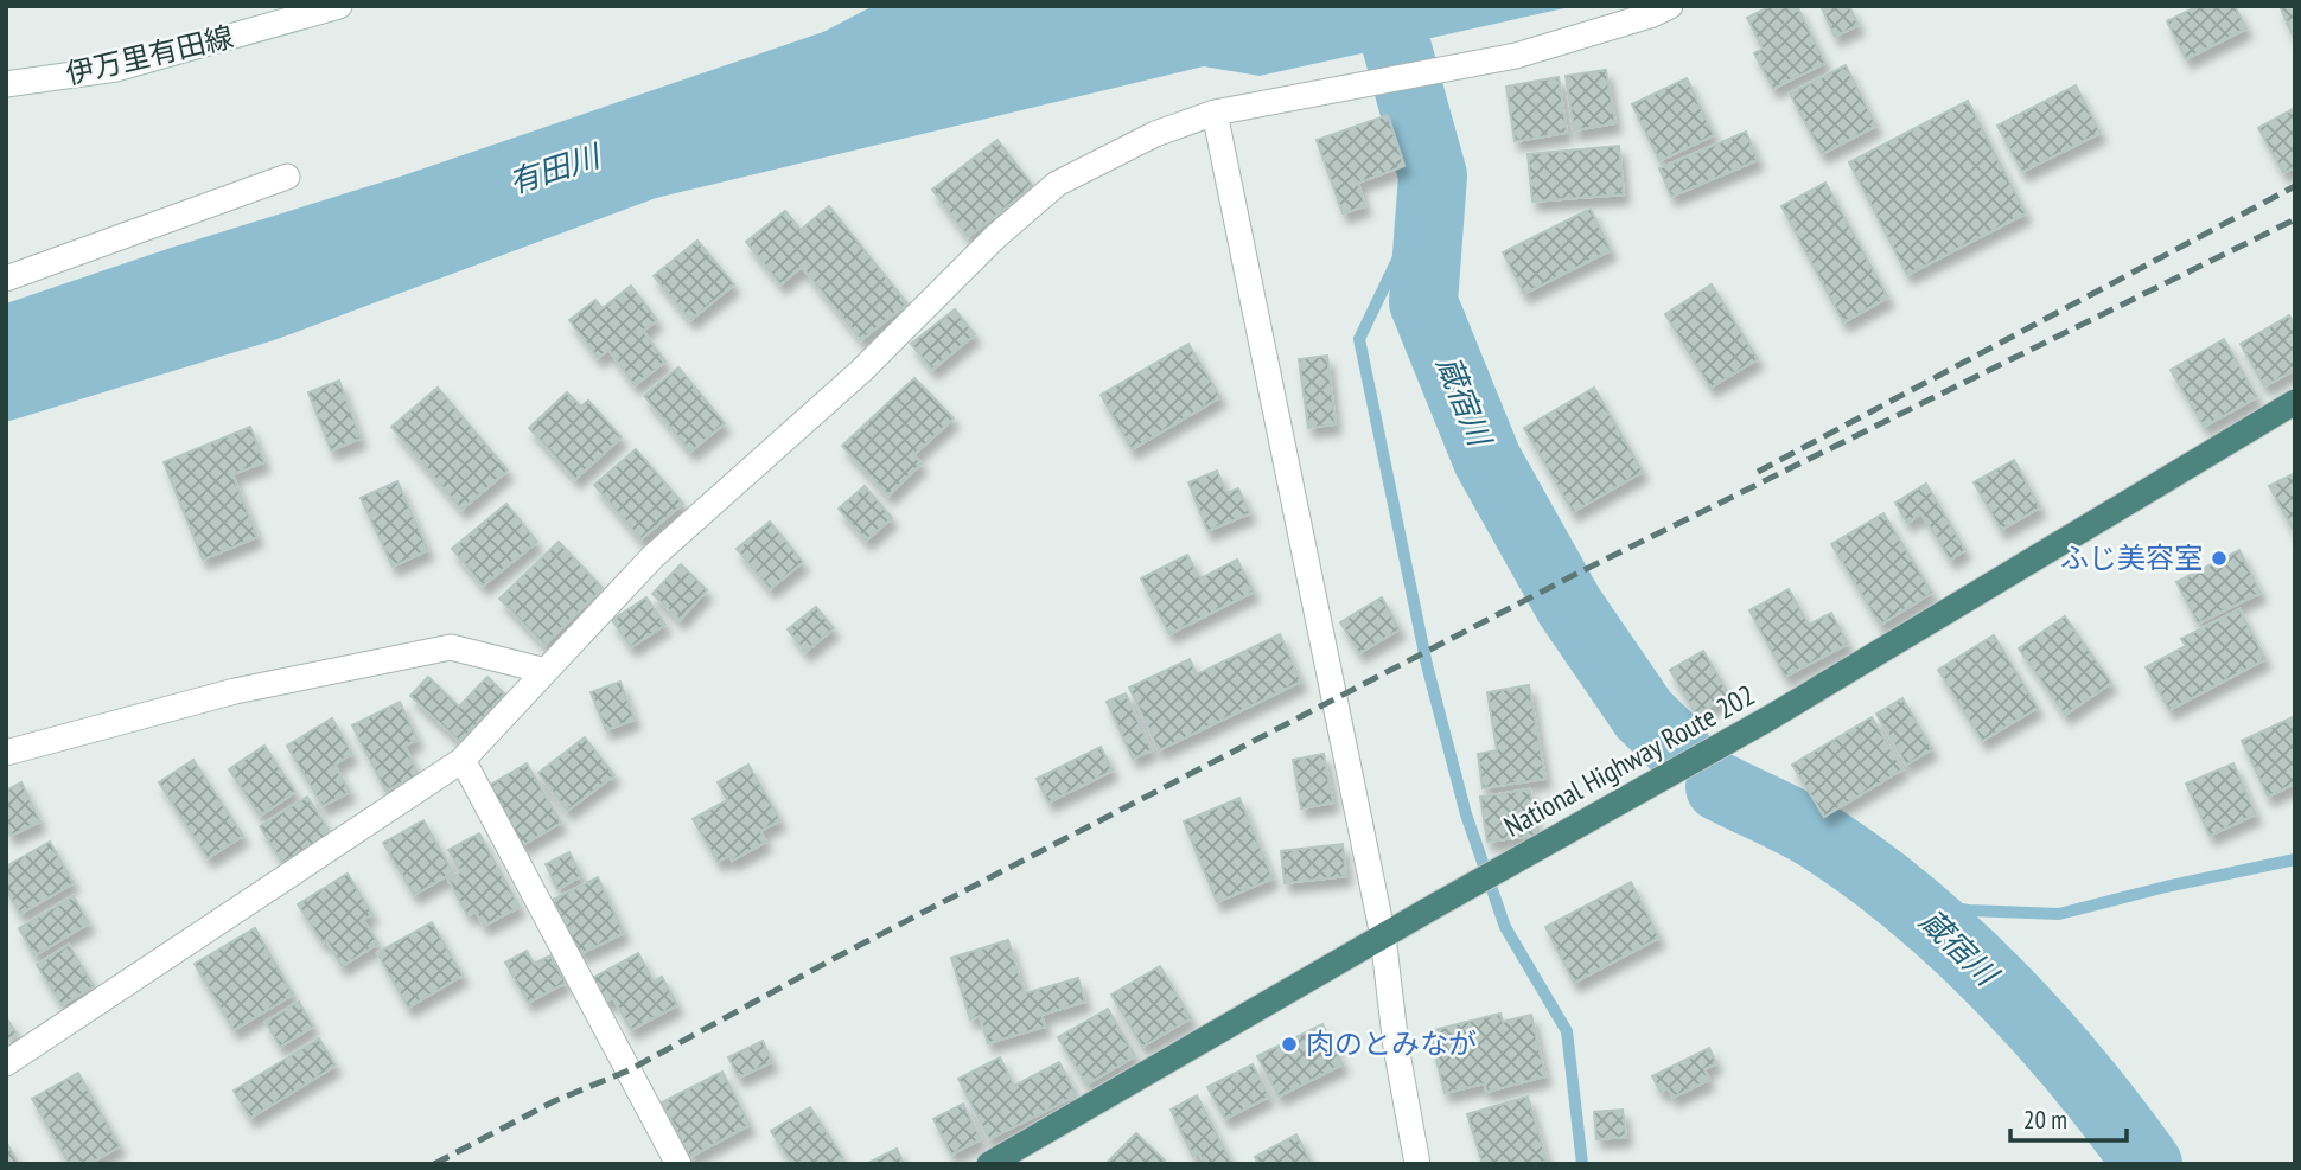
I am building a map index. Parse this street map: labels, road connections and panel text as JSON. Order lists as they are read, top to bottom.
{
  "streets": {
    "highway": ["National Highway Route 202"],
    "street": ["伊万里有田線"]
  },
  "water": ["有田川", "蔵宿川"],
  "places": ["ふじ美容室", "肉のとみなが"],
  "scale_bar": "20 m"
}
